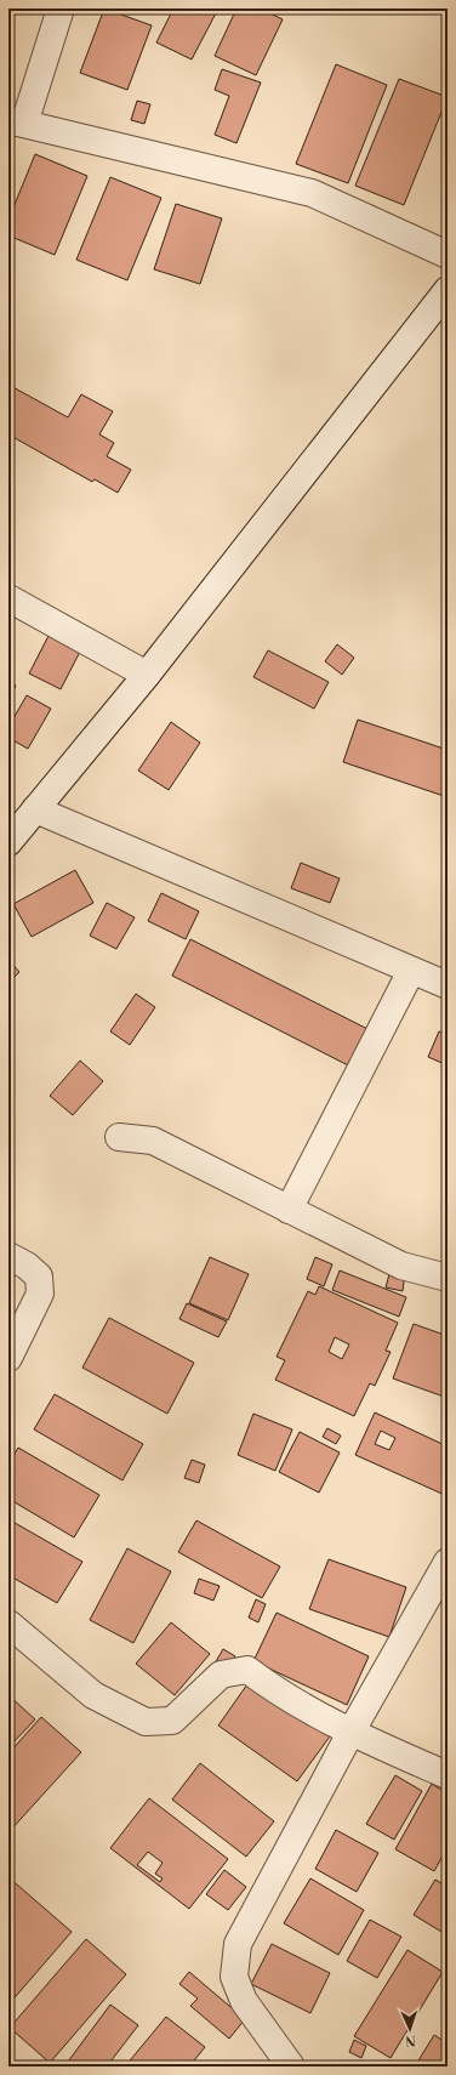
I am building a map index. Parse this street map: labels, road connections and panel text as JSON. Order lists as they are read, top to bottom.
{
  "north": "bottom"
}
